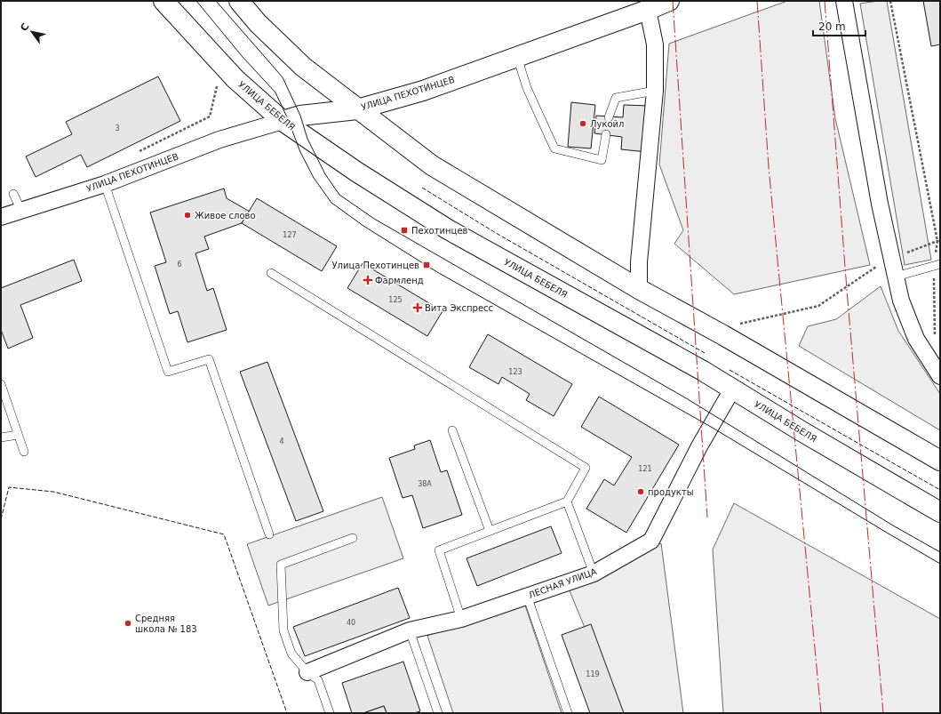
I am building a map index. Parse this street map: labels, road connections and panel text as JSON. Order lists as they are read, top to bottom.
{
  "streets": {
    "main road": ["УЛИЦА ПЕХОТИНЦЕВ", "УЛИЦА БЕБЕЛЯ"],
    "street": ["ЛЕСНАЯ УЛИЦА"]
  },
  "crossings": [
    ["УЛИЦА ПЕХОТИНЦЕВ", "УЛИЦА БЕБЕЛЯ"],
    ["УЛИЦА БЕБЕЛЯ", "ЛЕСНАЯ УЛИЦА"]
  ],
  "places": {
    "other": [
      "Лукойл",
      "Живое слово",
      "продукты",
      "Средняя школа № 183"
    ],
    "transit": ["Пехотинцев", "Улица Пехотинцев"],
    "health": ["Фармленд", "Вита Экспресс"]
  },
  "house_numbers": [
    "3",
    "127",
    "6",
    "125",
    "123",
    "4",
    "121",
    "38А",
    "40",
    "119"
  ],
  "scale_bar": "20 m",
  "north": "top left"
}
